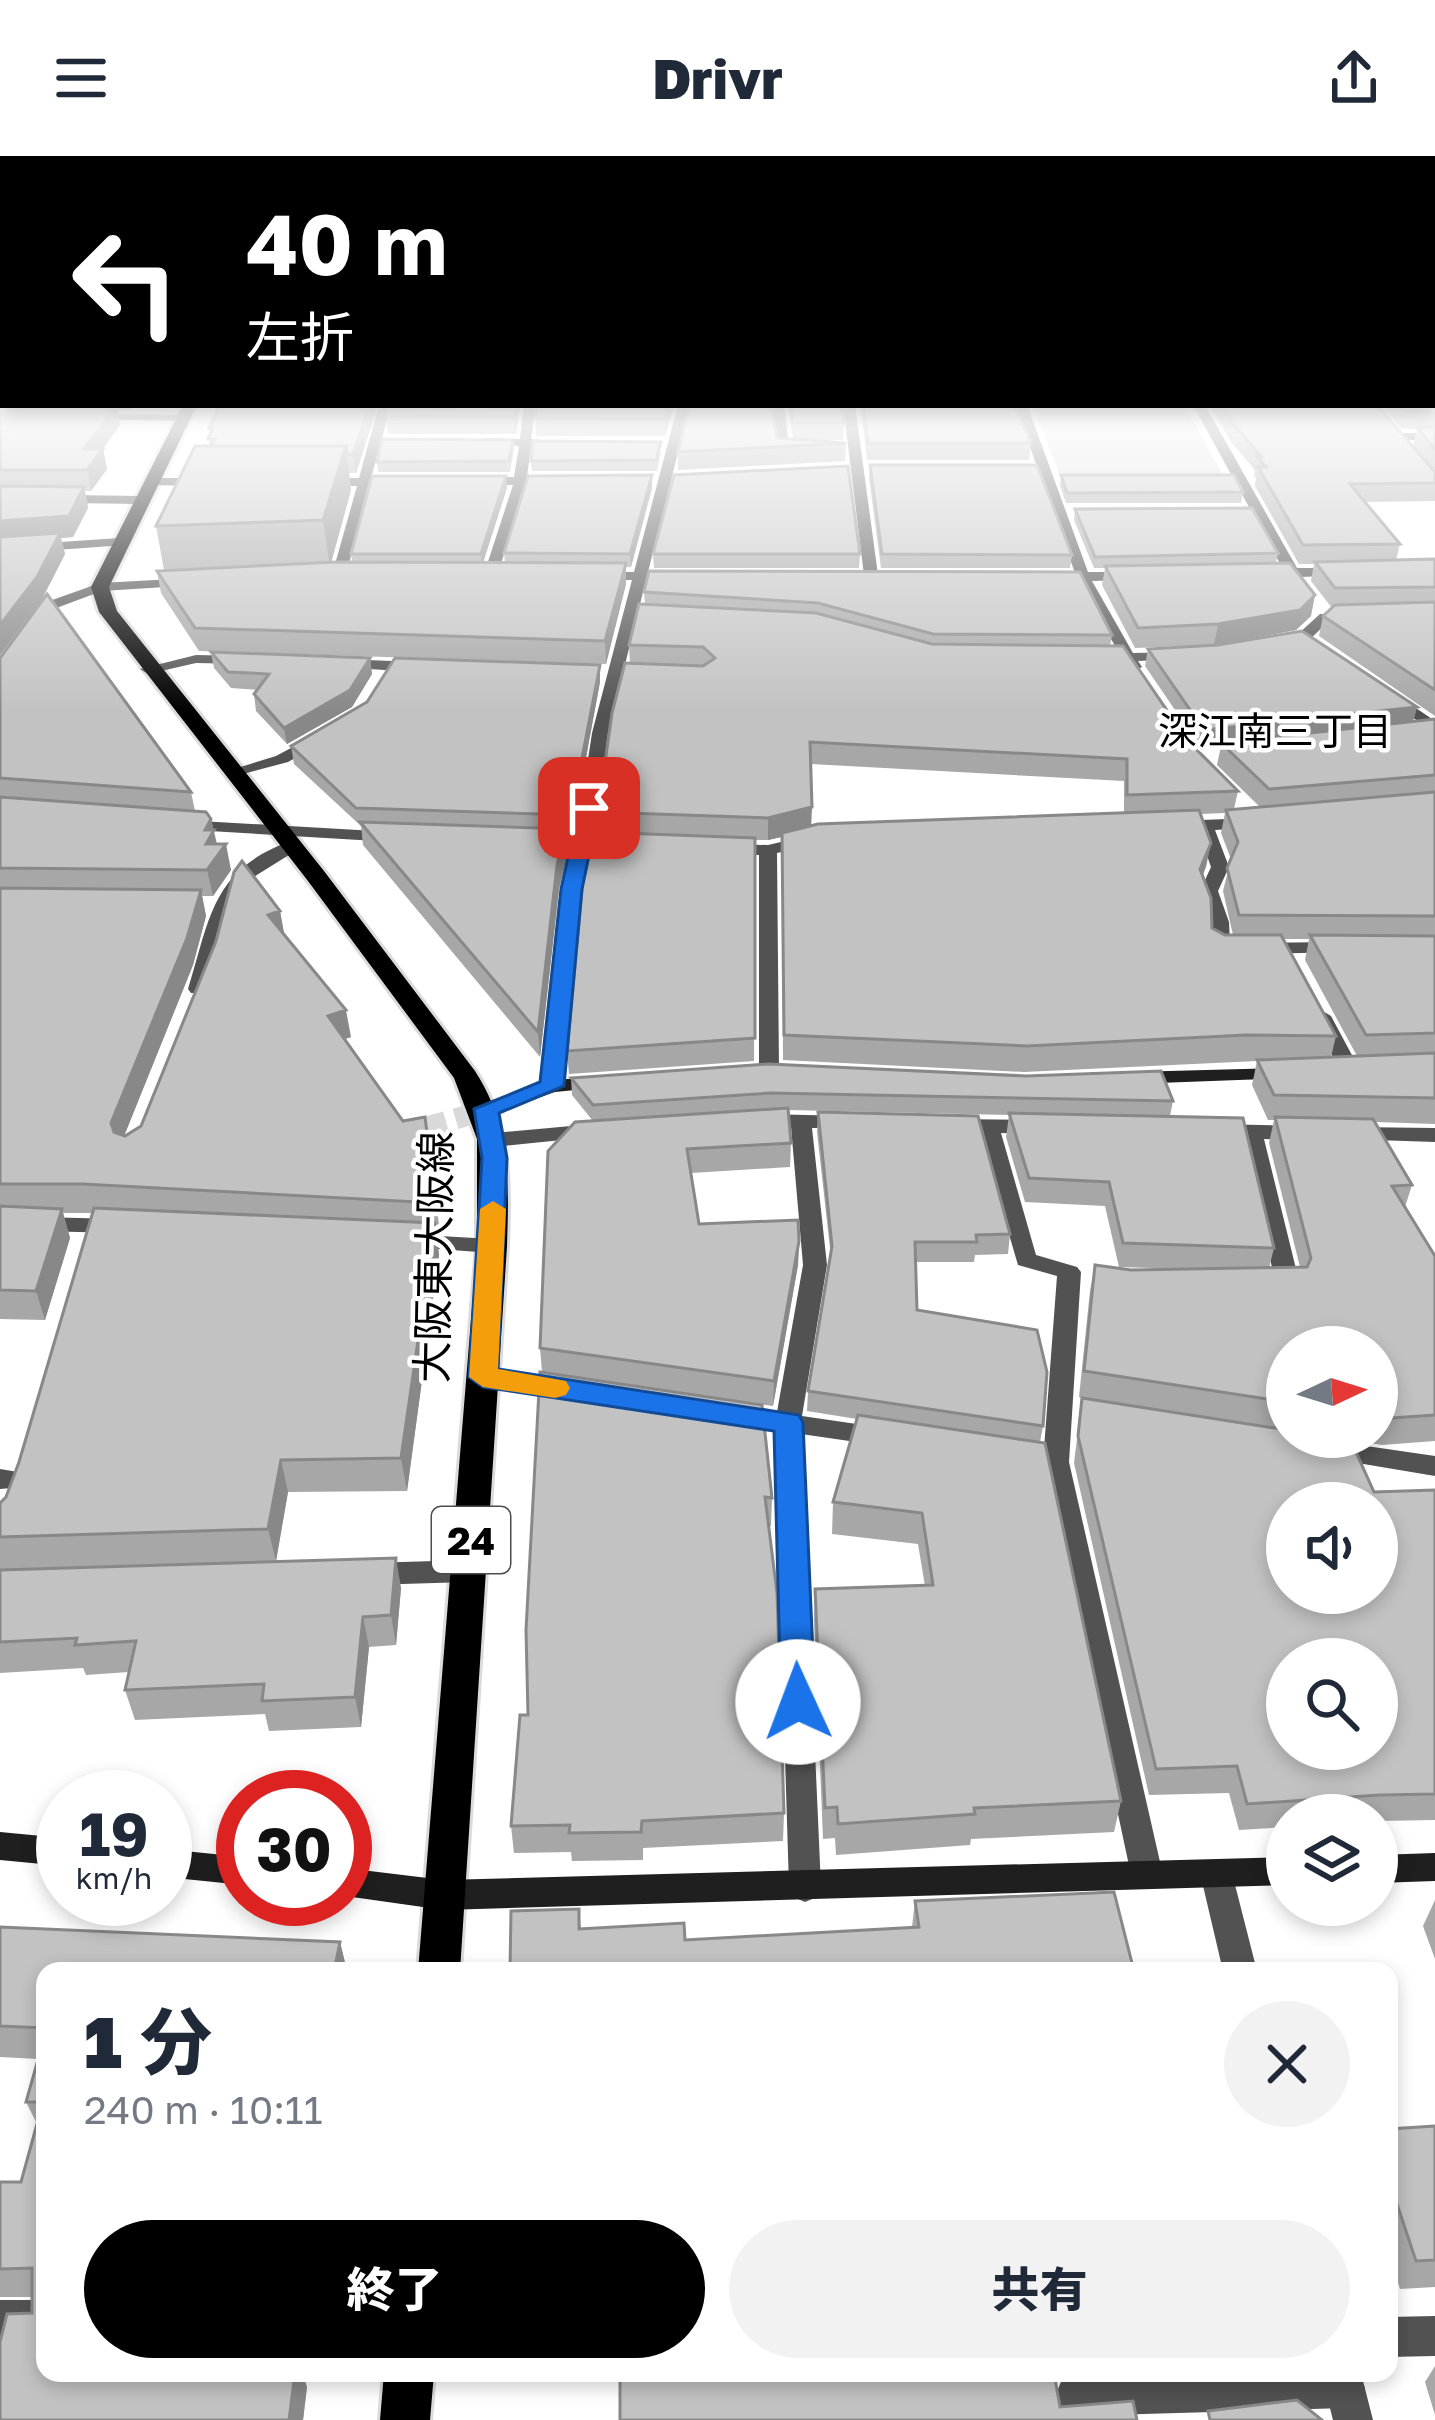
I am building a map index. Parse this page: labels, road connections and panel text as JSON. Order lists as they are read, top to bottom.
{
  "streets": {
    "main road": ["大阪東大阪線", "24"]
  },
  "districts": ["深江南三丁目"],
  "north": "right",
  "page": {
    "header": "Drivr",
    "turn": ["40 m", "左折"],
    "speed": "19 km/h",
    "limit": "30",
    "heading": ["1 分", "240 m · 10:11"],
    "buttons": ["終了", "共有"]
  }
}
